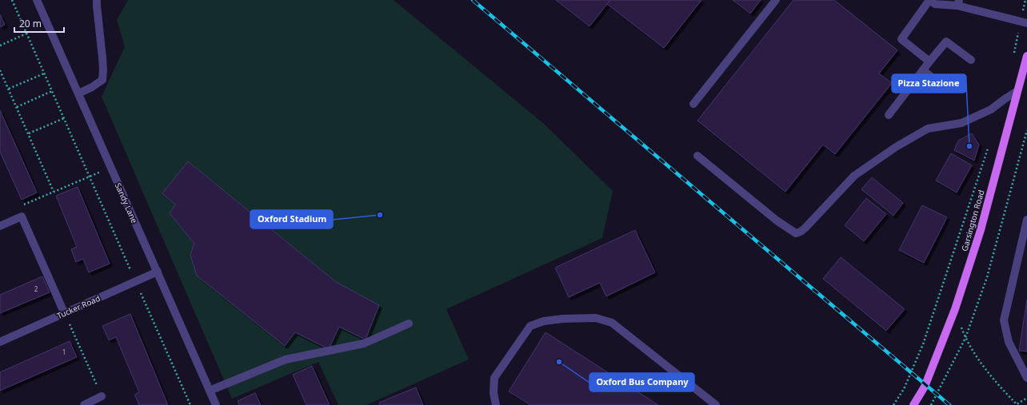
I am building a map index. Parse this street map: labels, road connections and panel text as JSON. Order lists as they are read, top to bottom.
{
  "streets": {
    "main road": ["Garsington Road"],
    "street": ["Sandy Lane", "Tucker Road"]
  },
  "crossings": [
    ["Sandy Lane", "Tucker Road"]
  ],
  "places": ["Pizza Stazione", "Oxford Stadium", "Oxford Bus Company"],
  "house_numbers": ["2", "1"],
  "scale_bar": "20 m"
}
